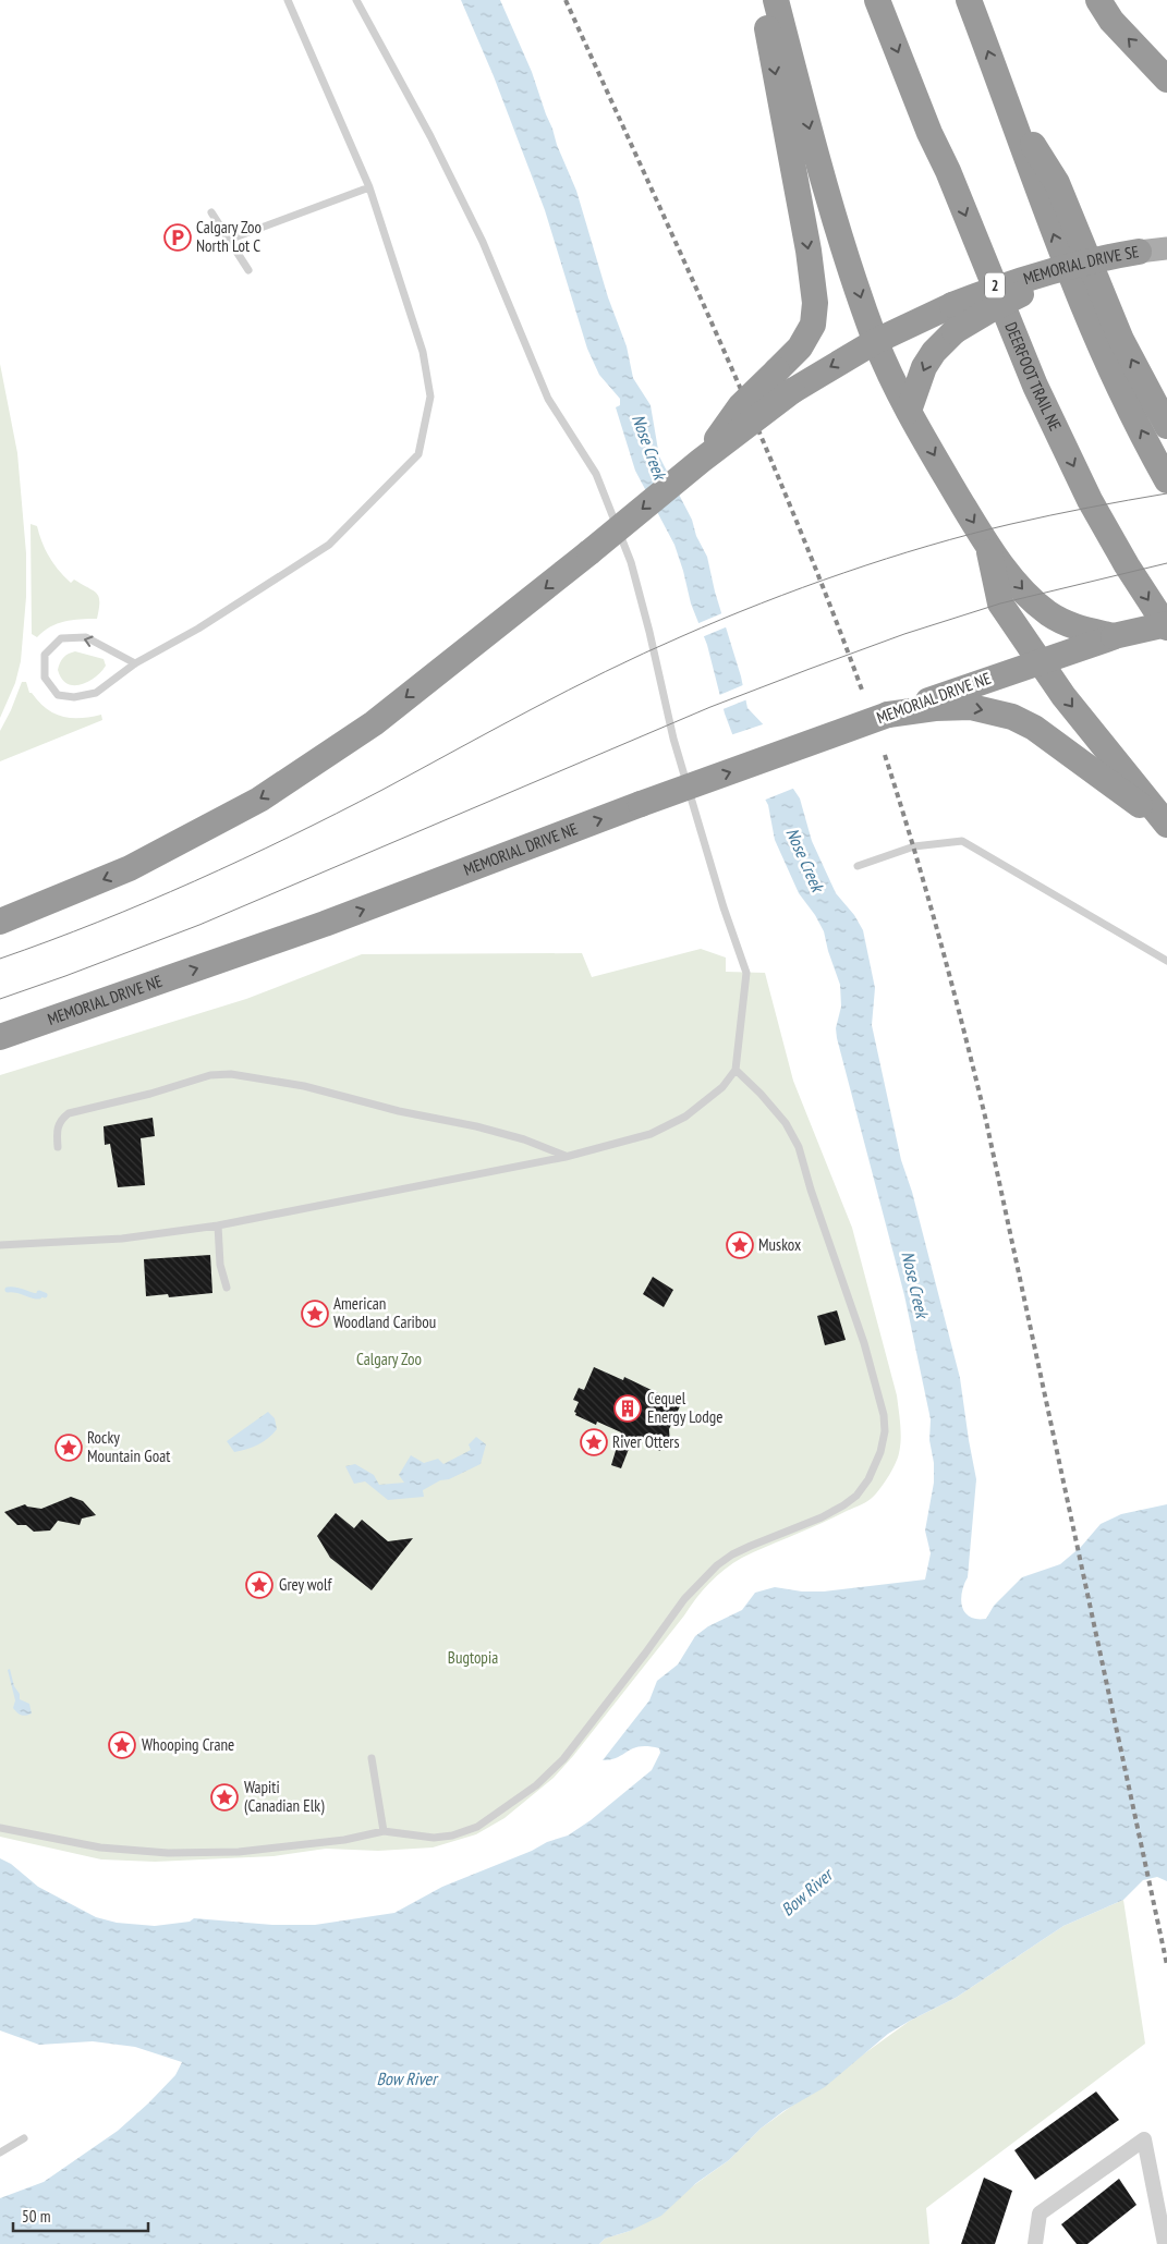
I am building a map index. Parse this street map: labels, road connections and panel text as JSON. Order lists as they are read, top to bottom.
{
  "streets": {
    "highway": [
      "MEMORIAL DRIVE SE",
      "2",
      "DEERFOOT TRAIL NE",
      "MEMORIAL DRIVE NE"
    ]
  },
  "water": ["Nose Creek", "Bow River"],
  "parks": ["Calgary Zoo", "Bugtopia"],
  "places": {
    "parking": ["Calgary Zoo North Lot C"],
    "place": [
      "Muskox",
      "American Woodland Caribou",
      "River Otters",
      "Rocky Mountain Goat",
      "Grey wolf",
      "Whooping Crane",
      "Wapiti (Canadian Elk)"
    ],
    "building": ["Cequel Energy Lodge"]
  },
  "scale_bar": "50 m"
}
